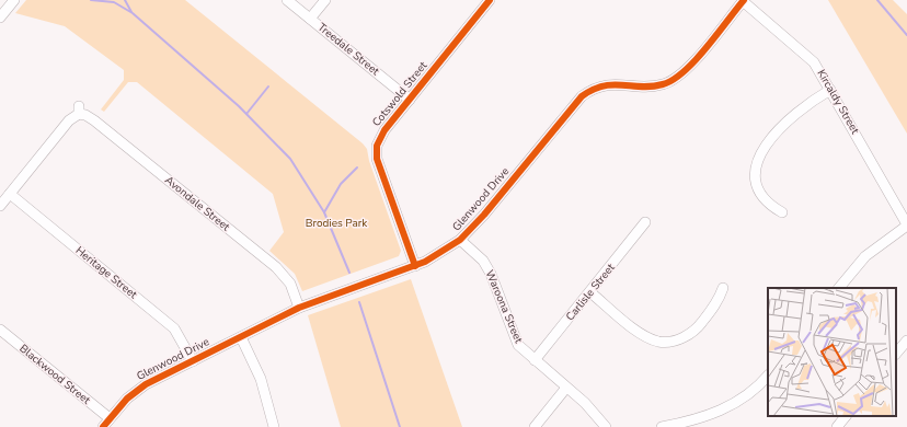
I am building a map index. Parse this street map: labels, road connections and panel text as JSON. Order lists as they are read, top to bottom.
{
  "streets": {
    "street": [
      "Treedale Street",
      "Cotswold Street",
      "Kircaldy Street",
      "Glenwood Drive",
      "Avondale Street",
      "Heritage Street",
      "Carlisle Street",
      "Waroona Street",
      "Blackwood Street"
    ]
  },
  "crossings": [
    ["Treedale Street", "Cotswold Street"],
    ["Cotswold Street", "Glenwood Drive"],
    ["Kircaldy Street", "Glenwood Drive"],
    ["Glenwood Drive", "Avondale Street"],
    ["Glenwood Drive", "Heritage Street"],
    ["Glenwood Drive", "Waroona Street"],
    ["Glenwood Drive", "Blackwood Street"],
    ["Avondale Street", "Heritage Street"],
    ["Carlisle Street", "Waroona Street"]
  ],
  "parks": ["Brodies Park"]
}
